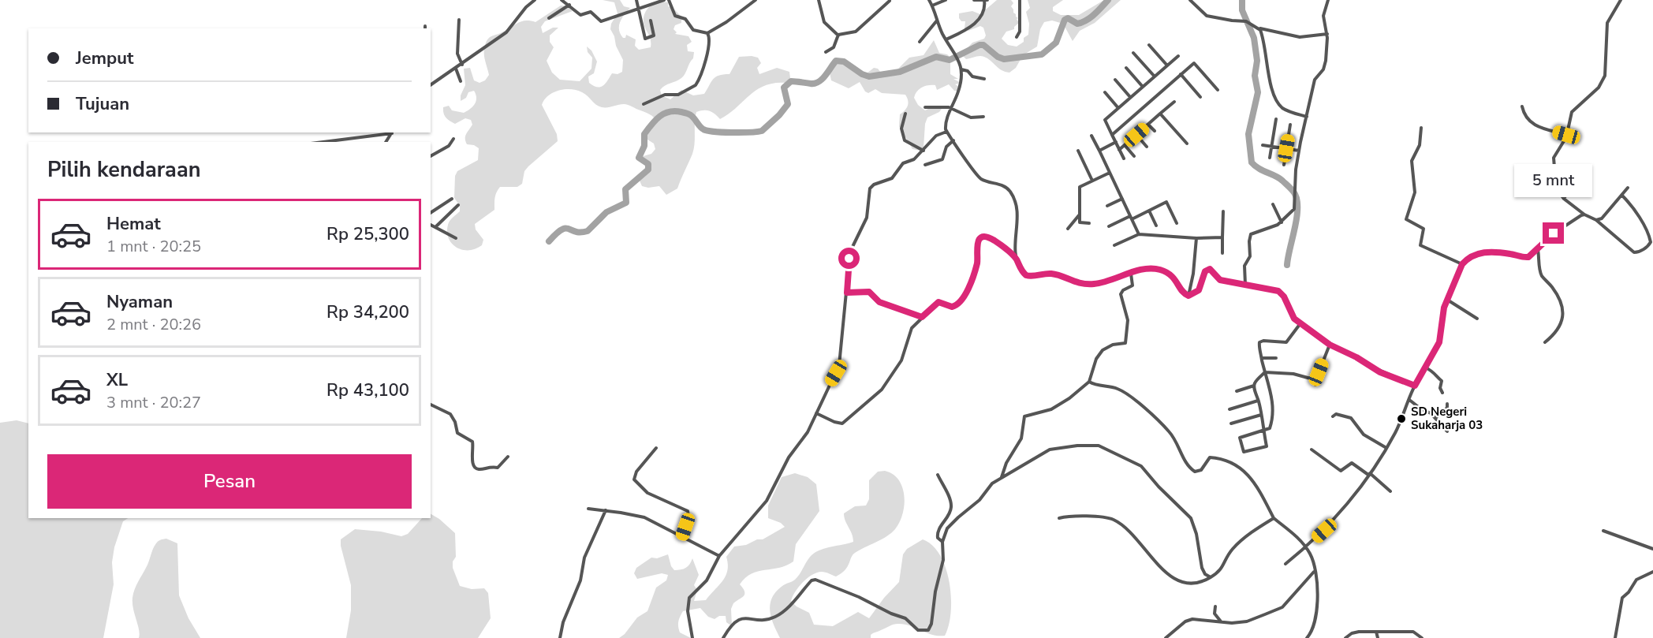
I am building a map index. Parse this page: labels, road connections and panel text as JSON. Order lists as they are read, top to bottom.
{
  "places": ["SD Negeri Sukaharja 03"],
  "page": {
    "banner": ["Jemput", "Tujuan"],
    "heading": "Pilih kendaraan",
    "bubble": "5 mnt",
    "list": [
      {
        "name": "Hemat",
        "note": "1 mnt · 20:25",
        "value": "Rp 25,300"
      },
      {
        "name": "Nyaman",
        "note": "2 mnt · 20:26",
        "value": "Rp 34,200"
      },
      {
        "name": "XL",
        "note": "3 mnt · 20:27",
        "value": "Rp 43,100"
      }
    ],
    "buttons": "Pesan"
  }
}
